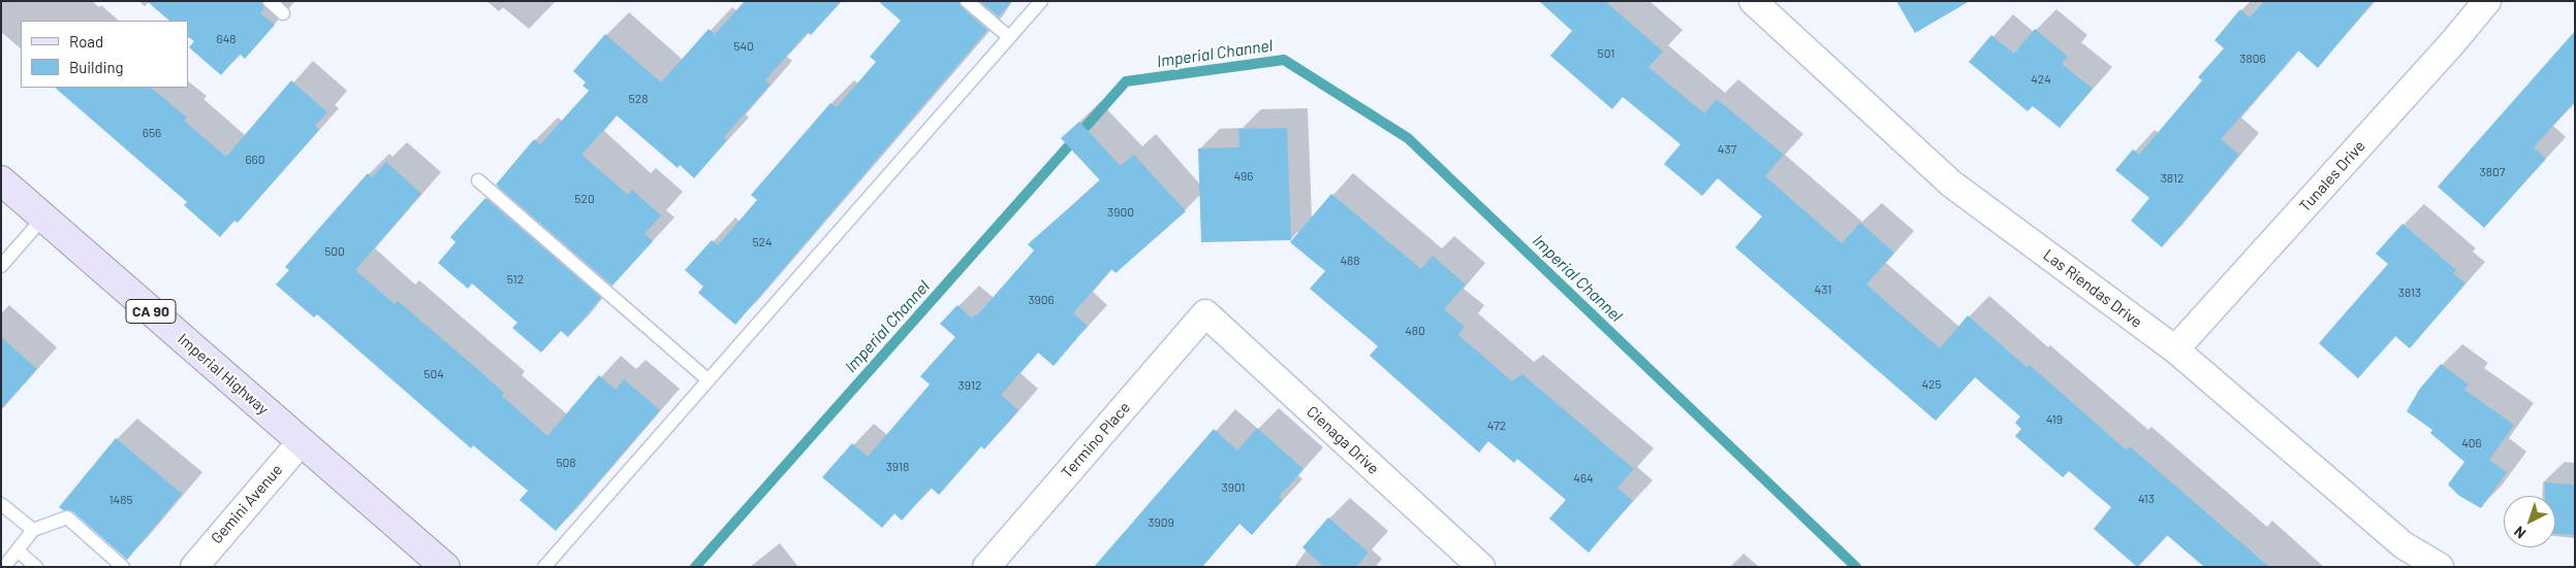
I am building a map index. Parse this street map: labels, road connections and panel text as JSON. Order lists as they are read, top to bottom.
{
  "streets": {
    "main road": ["CA 90", "Imperial Highway"],
    "street": [
      "Tunales Drive",
      "Las Riendas Drive",
      "Termino Place",
      "Cienaga Drive",
      "Gemini Avenue"
    ]
  },
  "crossings": [
    ["Tunales Drive", "Las Riendas Drive"],
    ["Imperial Highway", "Gemini Avenue"],
    ["Termino Place", "Cienaga Drive"]
  ],
  "water": ["Imperial Channel"],
  "house_numbers": [
    "648",
    "540",
    "501",
    "3806",
    "424",
    "528",
    "656",
    "437",
    "660",
    "3807",
    "496",
    "3812",
    "520",
    "3900",
    "524",
    "500",
    "488",
    "512",
    "431",
    "3813",
    "3906",
    "480",
    "504",
    "425",
    "3912",
    "419",
    "472",
    "406",
    "508",
    "3918",
    "464",
    "3901",
    "413",
    "1485",
    "3909"
  ],
  "legend": ["Road", "Building"],
  "north": "bottom left"
}
